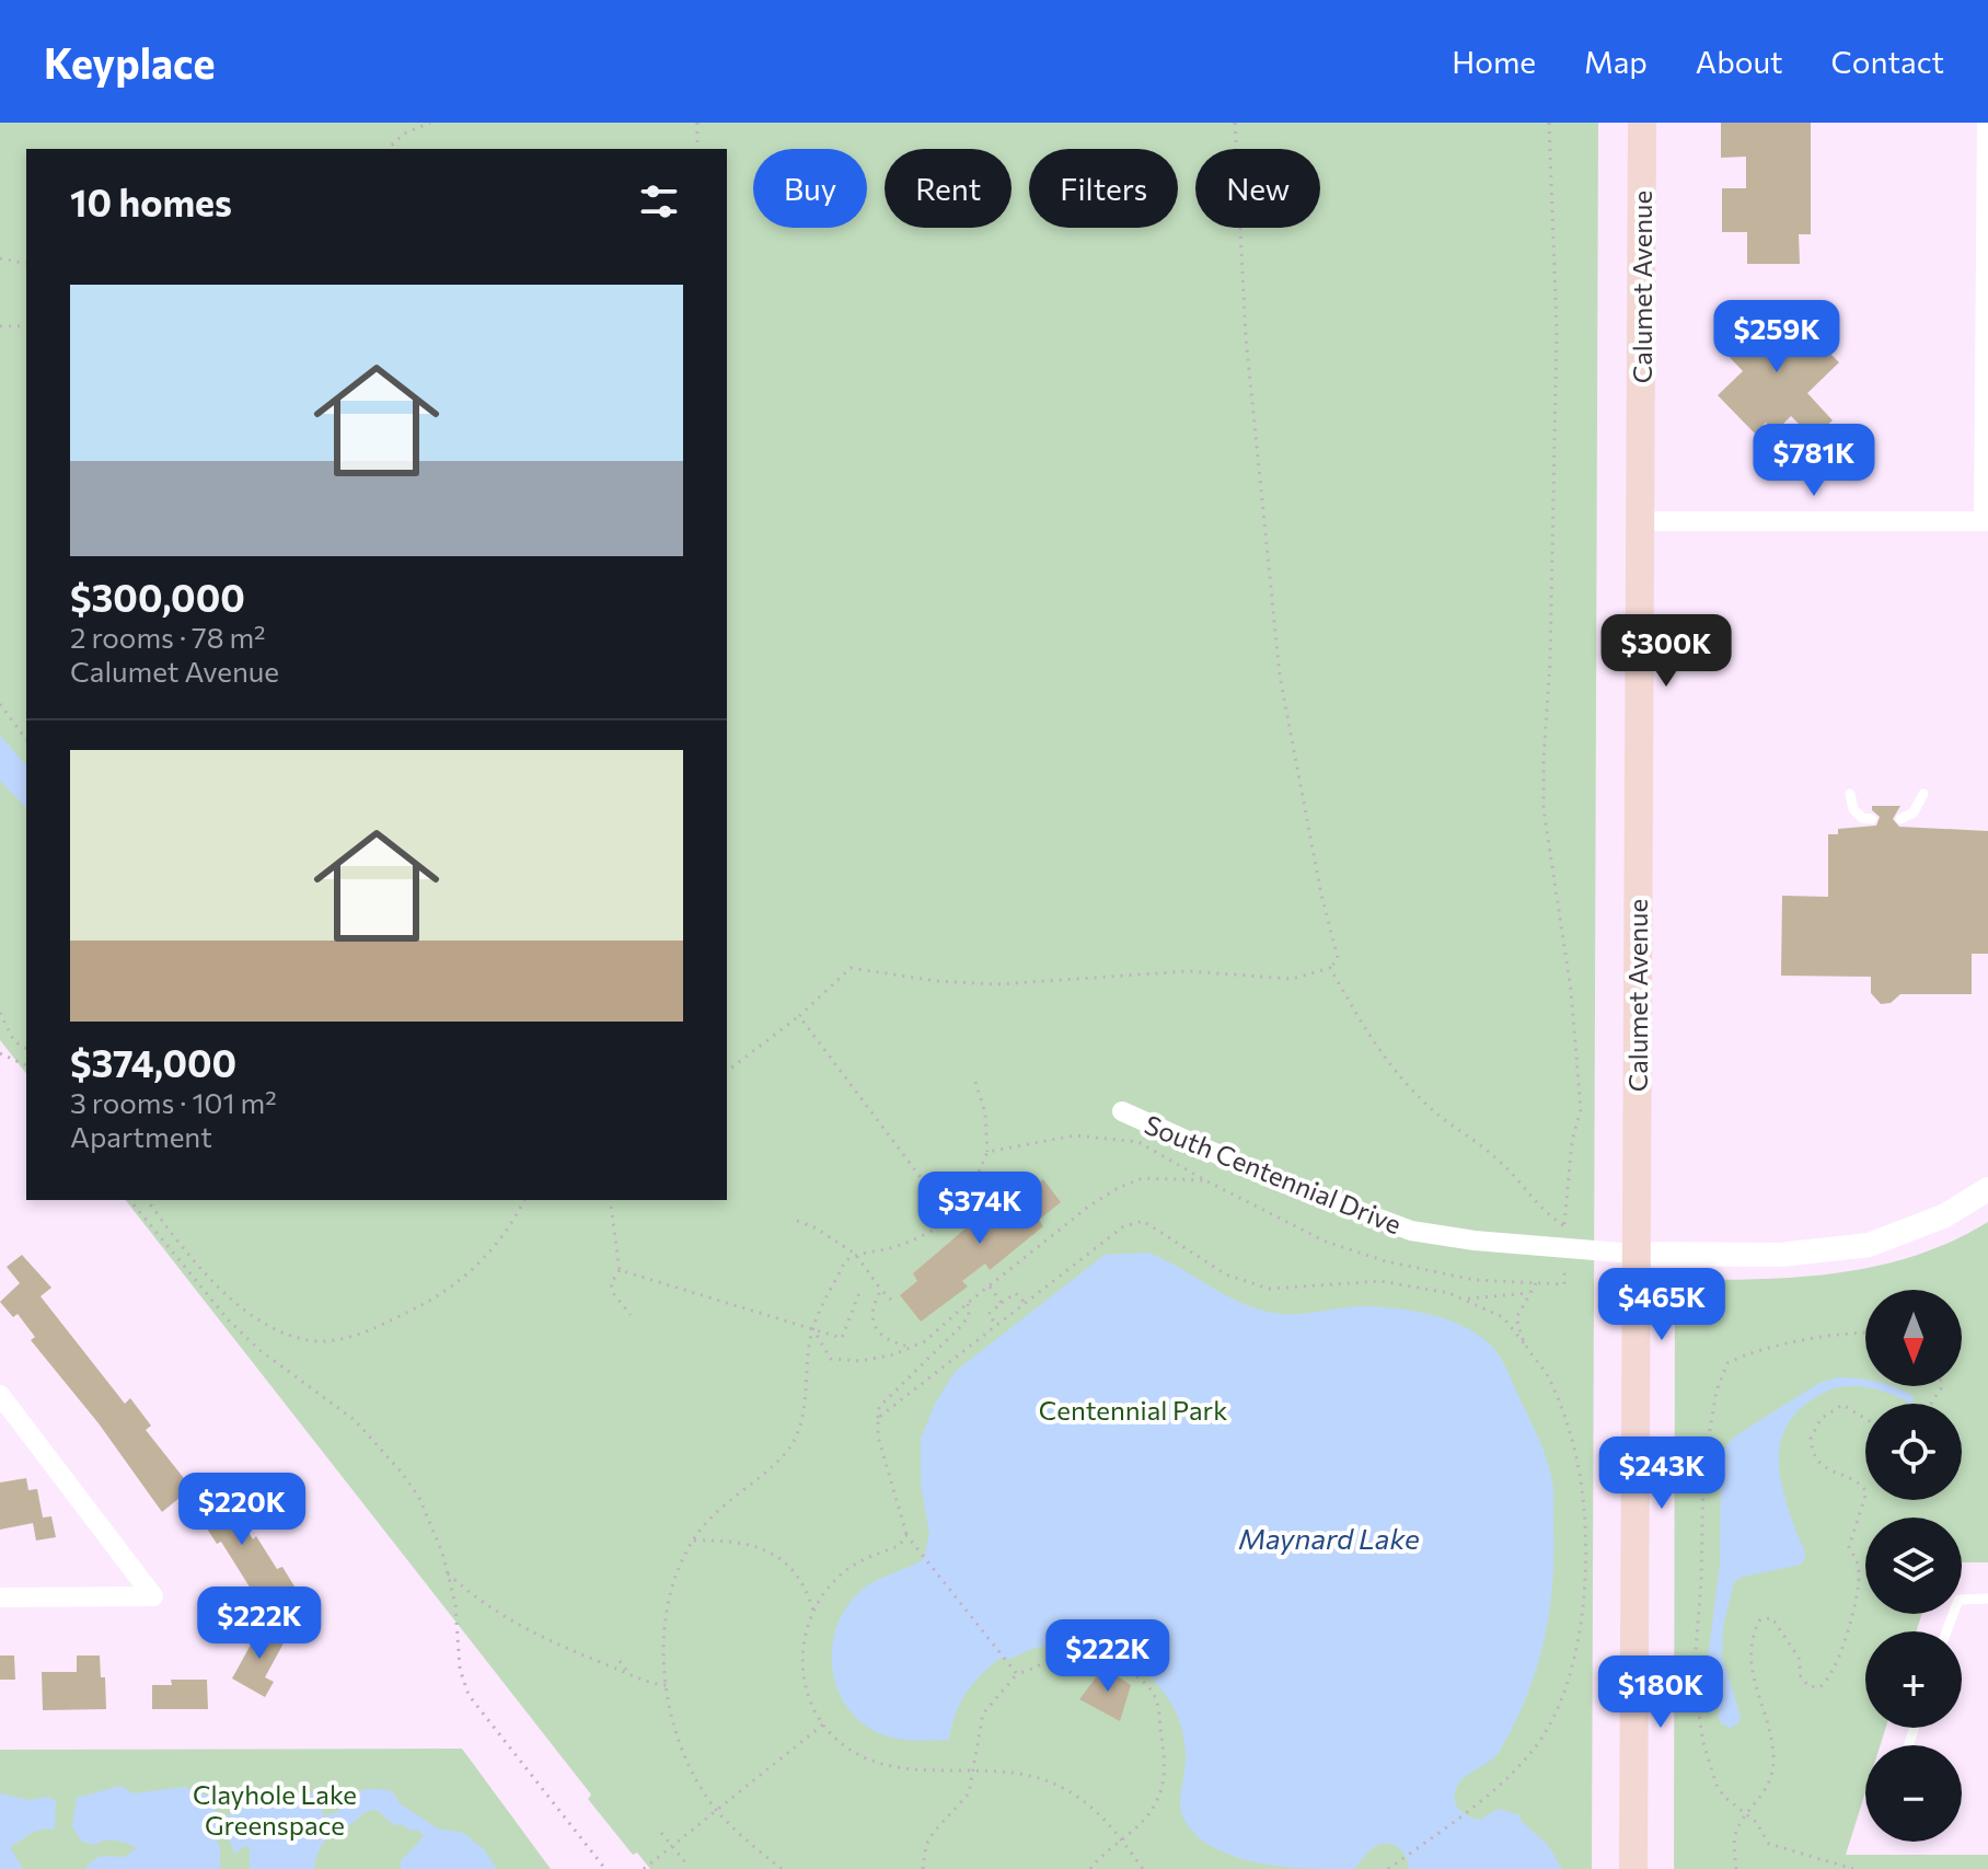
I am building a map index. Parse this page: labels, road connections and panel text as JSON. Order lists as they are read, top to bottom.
{
  "streets": {
    "main road": ["Calumet Avenue"],
    "street": ["South Centennial Drive"]
  },
  "crossings": [
    ["Calumet Avenue", "South Centennial Drive"]
  ],
  "water": ["Maynard Lake"],
  "parks": ["Centennial Park", "Clayhole Lake Greenspace"],
  "north": "bottom",
  "page": {
    "header": "Keyplace",
    "nav": [
      "Home",
      "Map",
      "About",
      "Contact"
    ],
    "chip": [
      "Buy",
      "Rent",
      "Filters",
      "New"
    ],
    "heading": "10 homes",
    "list": [
      {
        "name": "$300,000",
        "note": "2 rooms · 78 m² · Calumet Avenue"
      },
      {
        "name": "$374,000",
        "note": "3 rooms · 101 m² · Apartment"
      }
    ],
    "price": [
      "$259K",
      "$781K",
      "$300K",
      "$374K",
      "$465K",
      "$243K",
      "$220K",
      "$222K",
      "$222K",
      "$180K"
    ],
    "map_buttons": ["+", "−"]
  }
}
